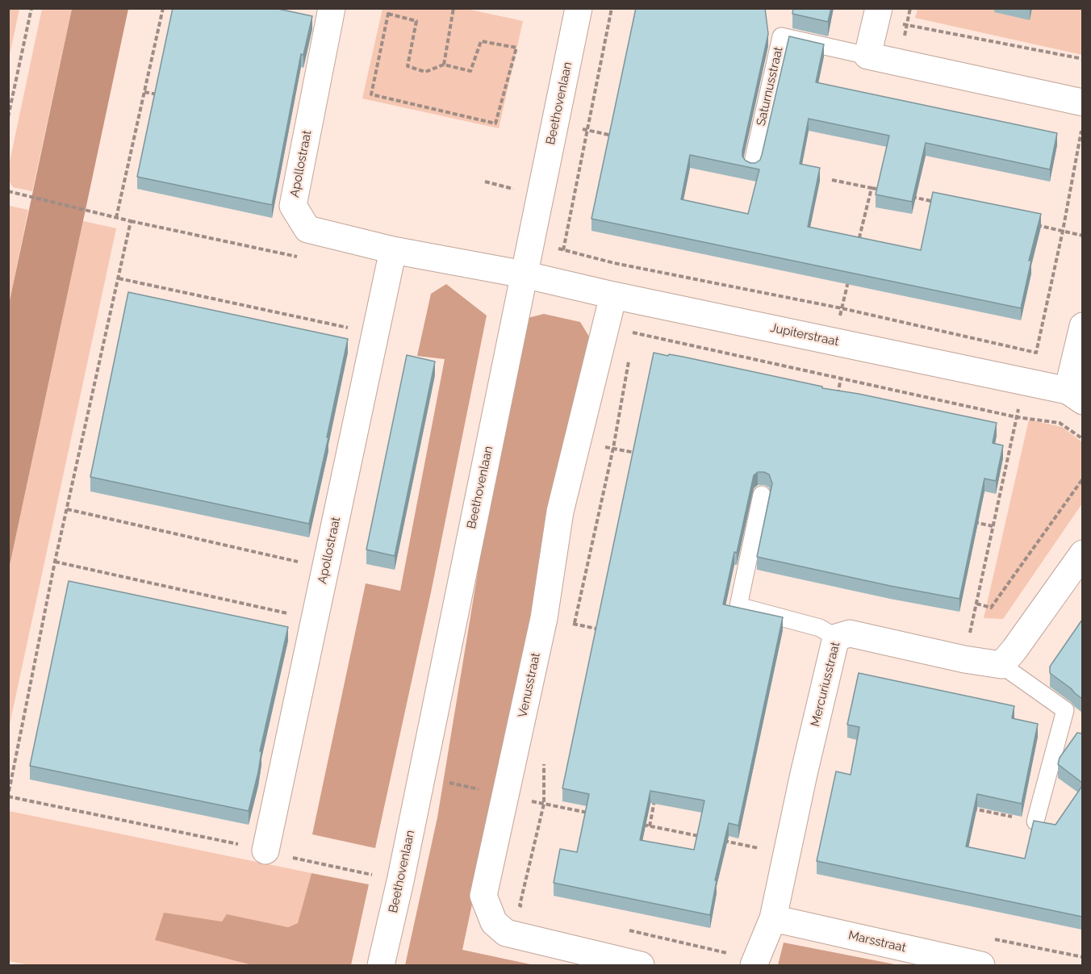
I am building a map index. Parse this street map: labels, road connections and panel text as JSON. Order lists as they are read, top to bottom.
{
  "streets": {
    "street": [
      "Saturnusstraat",
      "Beethovenlaan",
      "Apollostraat",
      "Jupiterstraat",
      "Mercuriusstraat",
      "Venusstraat",
      "Marsstraat"
    ]
  },
  "crossings": [
    ["Beethovenlaan", "Apollostraat"],
    ["Beethovenlaan", "Jupiterstraat"],
    ["Apollostraat", "Jupiterstraat"],
    ["Jupiterstraat", "Venusstraat"],
    ["Mercuriusstraat", "Marsstraat"]
  ]
}
